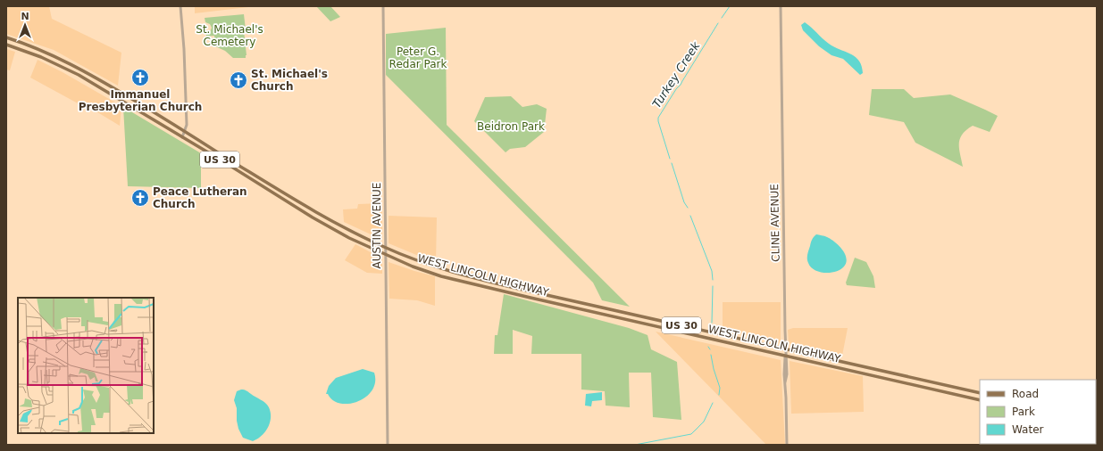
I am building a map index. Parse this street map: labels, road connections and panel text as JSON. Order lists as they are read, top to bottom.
{
  "streets": {
    "main road": ["US 30", "WEST LINCOLN HIGHWAY"],
    "street": ["CLINE AVENUE", "AUSTIN AVENUE"]
  },
  "crossings": [
    ["CLINE AVENUE", "WEST LINCOLN HIGHWAY"],
    ["AUSTIN AVENUE", "WEST LINCOLN HIGHWAY"]
  ],
  "water": ["Turkey Creek"],
  "parks": ["St. Michael's Cemetery", "Peter G. Redar Park", "Beidron Park"],
  "places": {
    "church": ["Immanuel Presbyterian Church", "St. Michael's Church", "Peace Lutheran Church"]
  },
  "legend": ["Road", "Park", "Water"],
  "north": "top"
}
